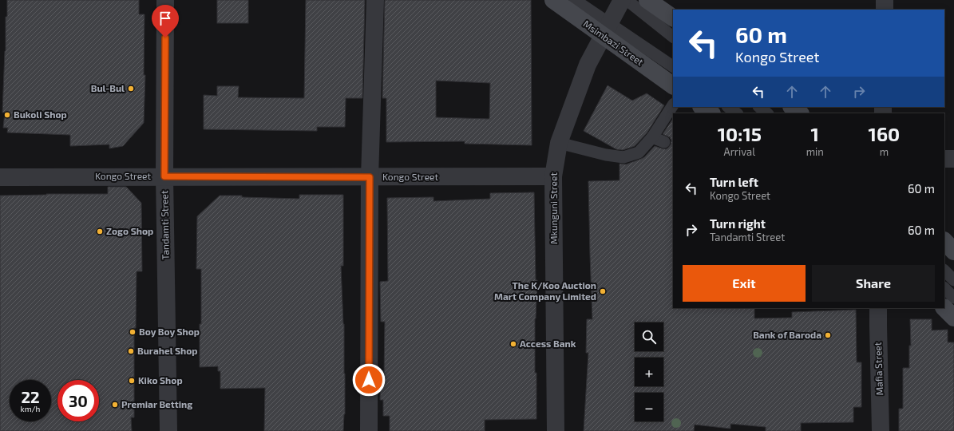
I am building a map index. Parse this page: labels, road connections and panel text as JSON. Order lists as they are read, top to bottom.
{
  "streets": {
    "street": [
      "Msimbazi Street",
      "Kongo Street",
      "Mkunguni Street",
      "Tandamti Street",
      "Mafia Street"
    ]
  },
  "crossings": [
    ["Msimbazi Street", "Mkunguni Street"],
    ["Kongo Street", "Mkunguni Street"],
    ["Kongo Street", "Tandamti Street"]
  ],
  "places": [
    "Bul-Bul",
    "Bukoli Shop",
    "Zogo Shop",
    "The K/Koo Auction Mart Company Limited",
    "Boy Boy Shop",
    "Bank of Baroda",
    "Access Bank",
    "Burahel Shop",
    "Kiko Shop",
    "Premiar Betting"
  ],
  "page": {
    "turn": ["60 m", "Kongo Street"],
    "eta": [
      "10:15",
      "Arrival",
      "1",
      "min",
      "160",
      "m"
    ],
    "list": [
      {
        "name": "Turn left",
        "note": "Kongo Street",
        "value": "60 m"
      },
      {
        "name": "Turn right",
        "note": "Tandamti Street",
        "value": "60 m"
      }
    ],
    "buttons": ["Exit", "Share"],
    "map_buttons": ["+", "−"],
    "speed": "22 km/h",
    "limit": "30"
  }
}
